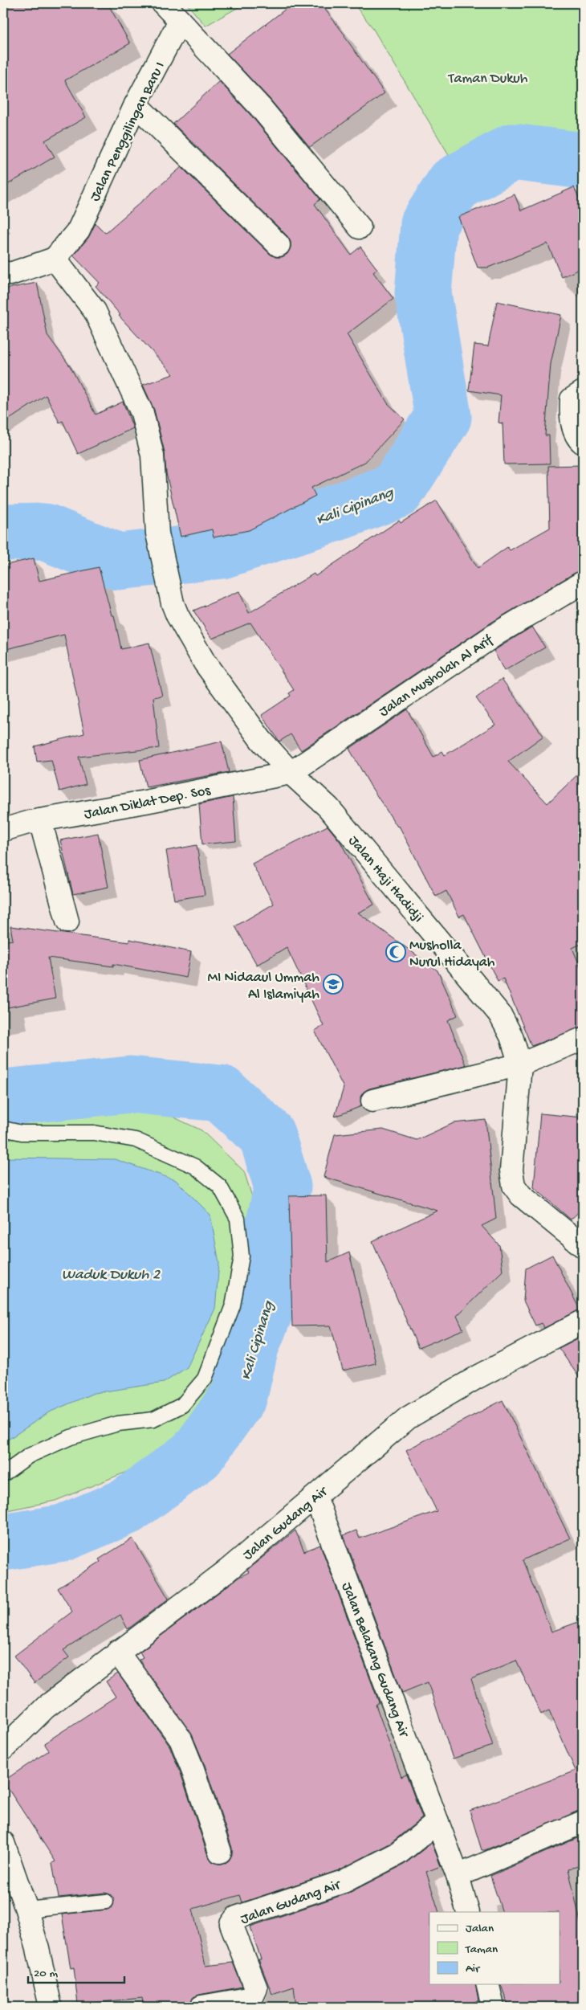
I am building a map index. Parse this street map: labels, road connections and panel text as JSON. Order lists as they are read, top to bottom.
{
  "streets": {
    "street": [
      "Jalan Penggilingan Baru I",
      "Jalan Musholah Al Arif",
      "Jalan Diklat Dep. Sos",
      "Jalan Haji Hadidji",
      "Jalan Gudang Air",
      "Jalan Belakang Gudang Air"
    ]
  },
  "crossings": [
    ["Jalan Penggilingan Baru I", "Jalan Haji Hadidji"],
    ["Jalan Musholah Al Arif", "Jalan Diklat Dep. Sos"],
    ["Jalan Musholah Al Arif", "Jalan Haji Hadidji"],
    ["Jalan Diklat Dep. Sos", "Jalan Haji Hadidji"],
    ["Jalan Gudang Air", "Jalan Belakang Gudang Air"]
  ],
  "water": ["Kali Cipinang", "Waduk Dukuh 2"],
  "parks": ["Taman Dukuh"],
  "places": {
    "mosque": ["Musholla Nurul Hidayah"],
    "school or university": ["MI Nidaaul Ummah Al Islamiyah"]
  },
  "legend": ["Jalan", "Taman", "Air"],
  "scale_bar": "20 m"
}
